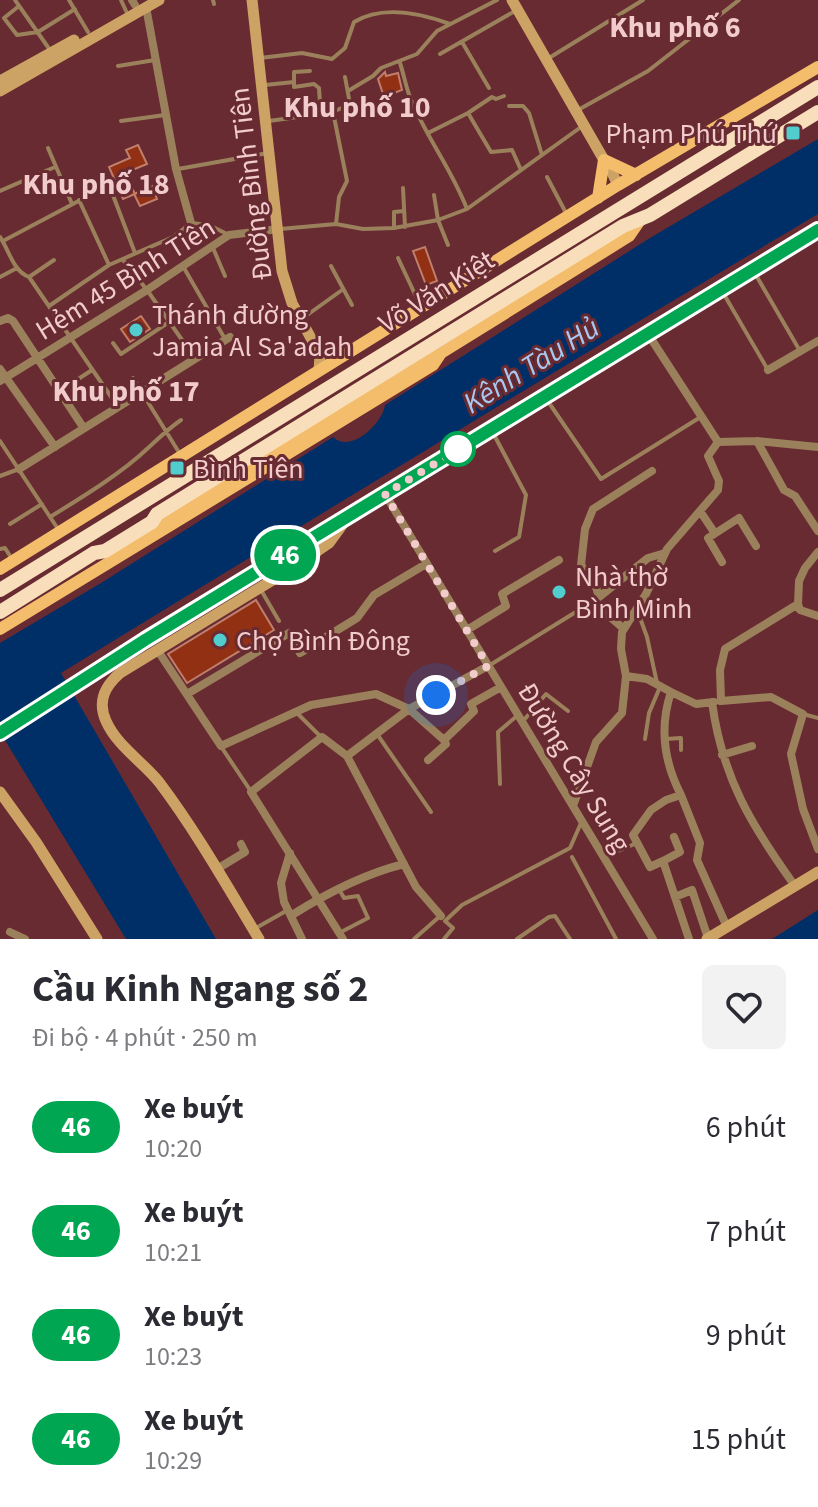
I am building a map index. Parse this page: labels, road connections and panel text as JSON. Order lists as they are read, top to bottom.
{
  "streets": {
    "highway": ["Võ Văn Kiệt"],
    "street": ["Đường Bình Tiên", "Hẻm 45 Bình Tiên", "Đường Cây Sung"]
  },
  "crossings": [
    ["Đường Bình Tiên", "Hẻm 45 Bình Tiên"]
  ],
  "districts": [
    "Khu phố 6",
    "Khu phố 10",
    "Khu phố 18",
    "Khu phố 17"
  ],
  "water": ["Kênh Tàu Hủ"],
  "places": {
    "transit": ["Phạm Phú Thứ", "Bình Tiên"],
    "other": ["Thánh đường Jamia Al Sa'adah", "Nhà thờ Bình Minh", "Chợ Bình Đông"]
  },
  "lines": ["bus line 46"],
  "page": {
    "on_map": "46",
    "heading": ["Cầu Kinh Ngang số 2", "Đi bộ · 4 phút · 250 m"],
    "list": [
      {
        "mark": "46",
        "name": "Xe buýt",
        "note": "10:20",
        "value": "6 phút"
      },
      {
        "mark": "46",
        "name": "Xe buýt",
        "note": "10:21",
        "value": "7 phút"
      },
      {
        "mark": "46",
        "name": "Xe buýt",
        "note": "10:23",
        "value": "9 phút"
      },
      {
        "mark": "46",
        "name": "Xe buýt",
        "note": "10:29",
        "value": "15 phút"
      }
    ]
  }
}
